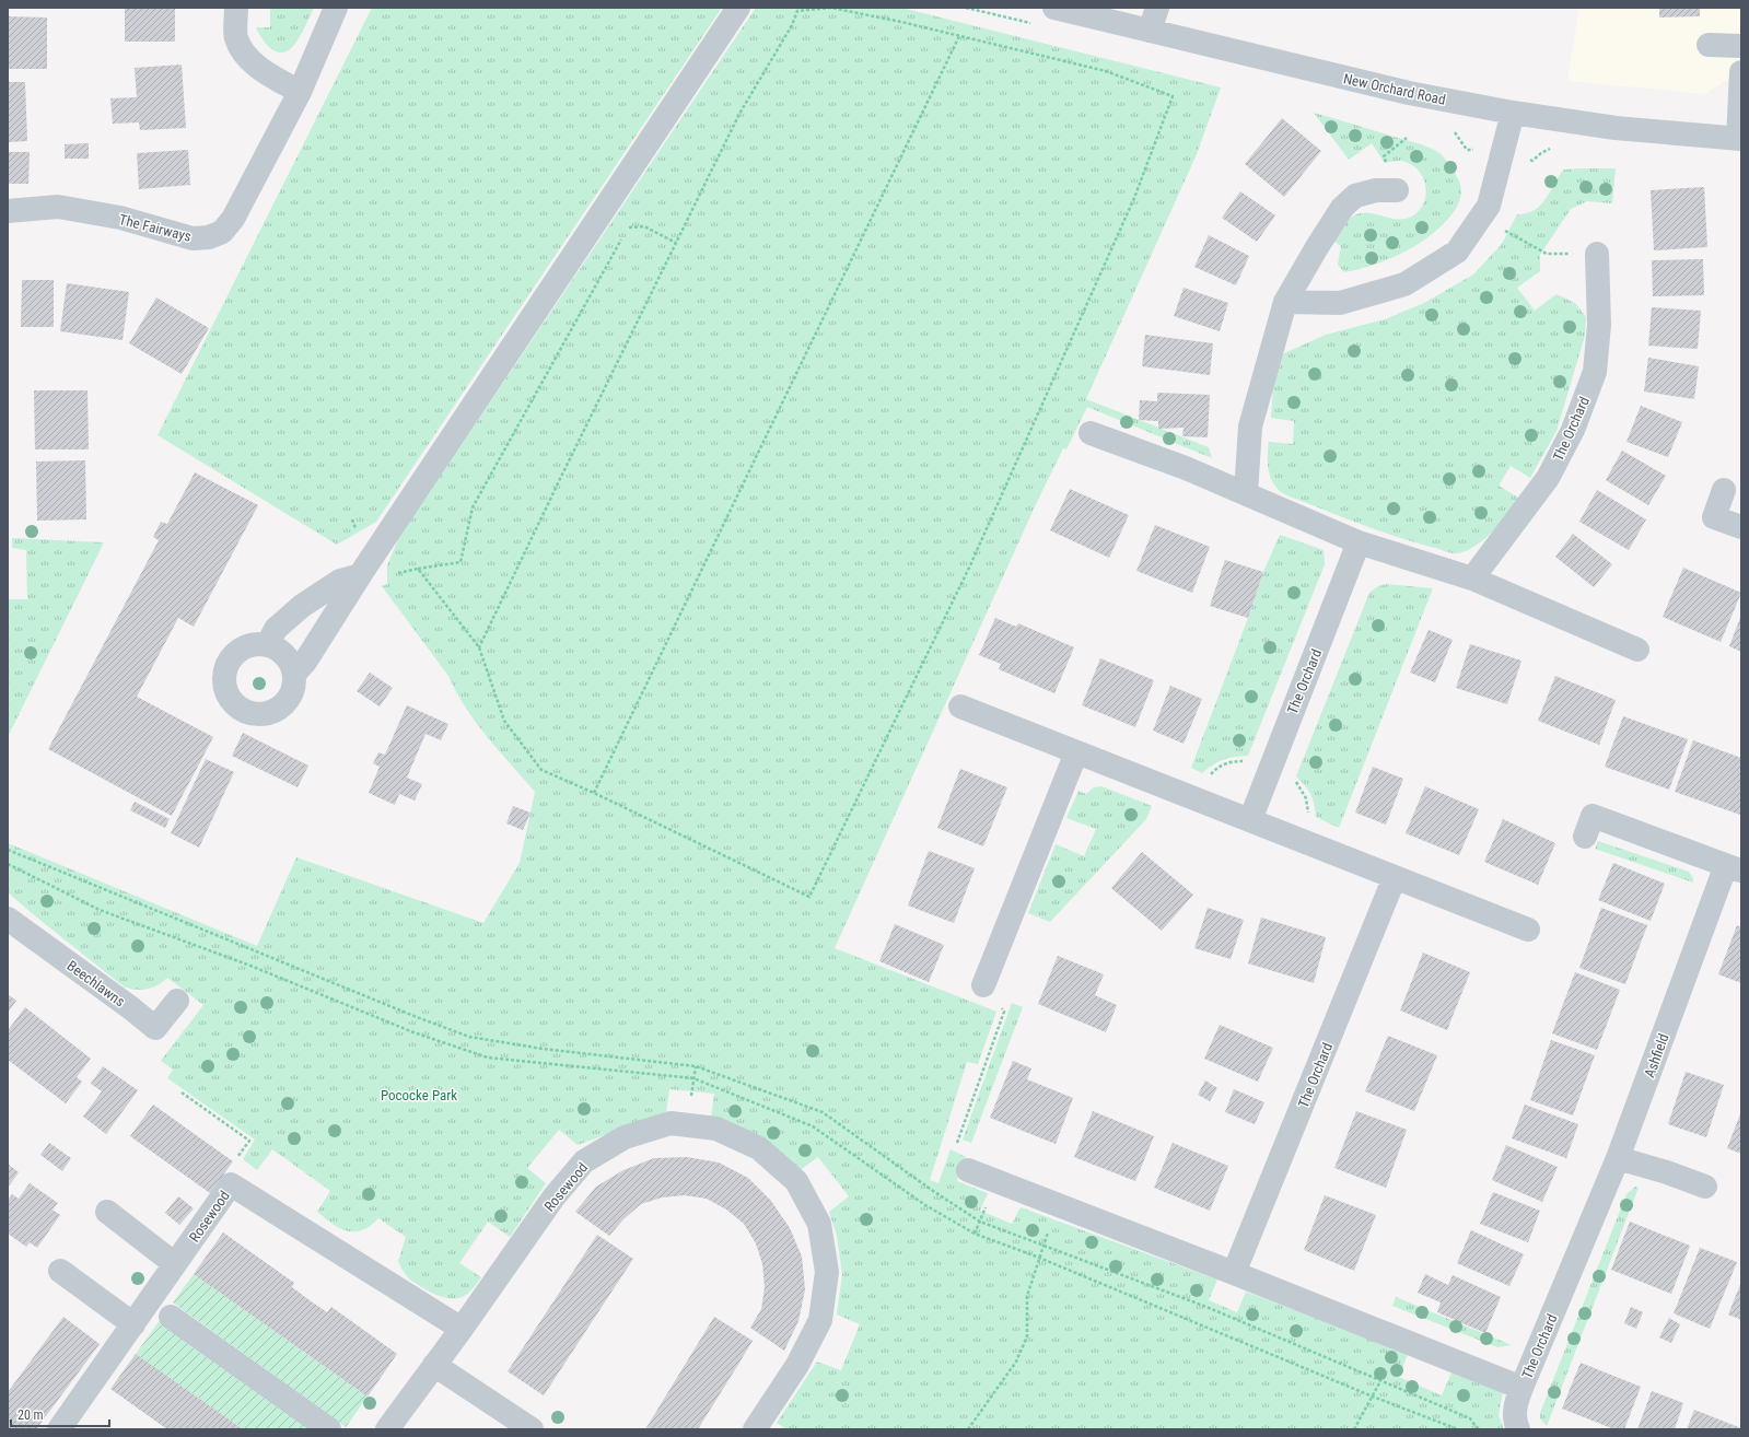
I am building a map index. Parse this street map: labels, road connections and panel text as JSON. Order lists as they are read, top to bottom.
{
  "streets": {
    "street": [
      "New Orchard Road",
      "The Fairways",
      "The Orchard",
      "Beechlawns",
      "Ashfield",
      "Rosewood"
    ]
  },
  "crossings": [
    ["The Orchard", "Ashfield"]
  ],
  "parks": ["Pococke Park"],
  "scale_bar": "20 m"
}
